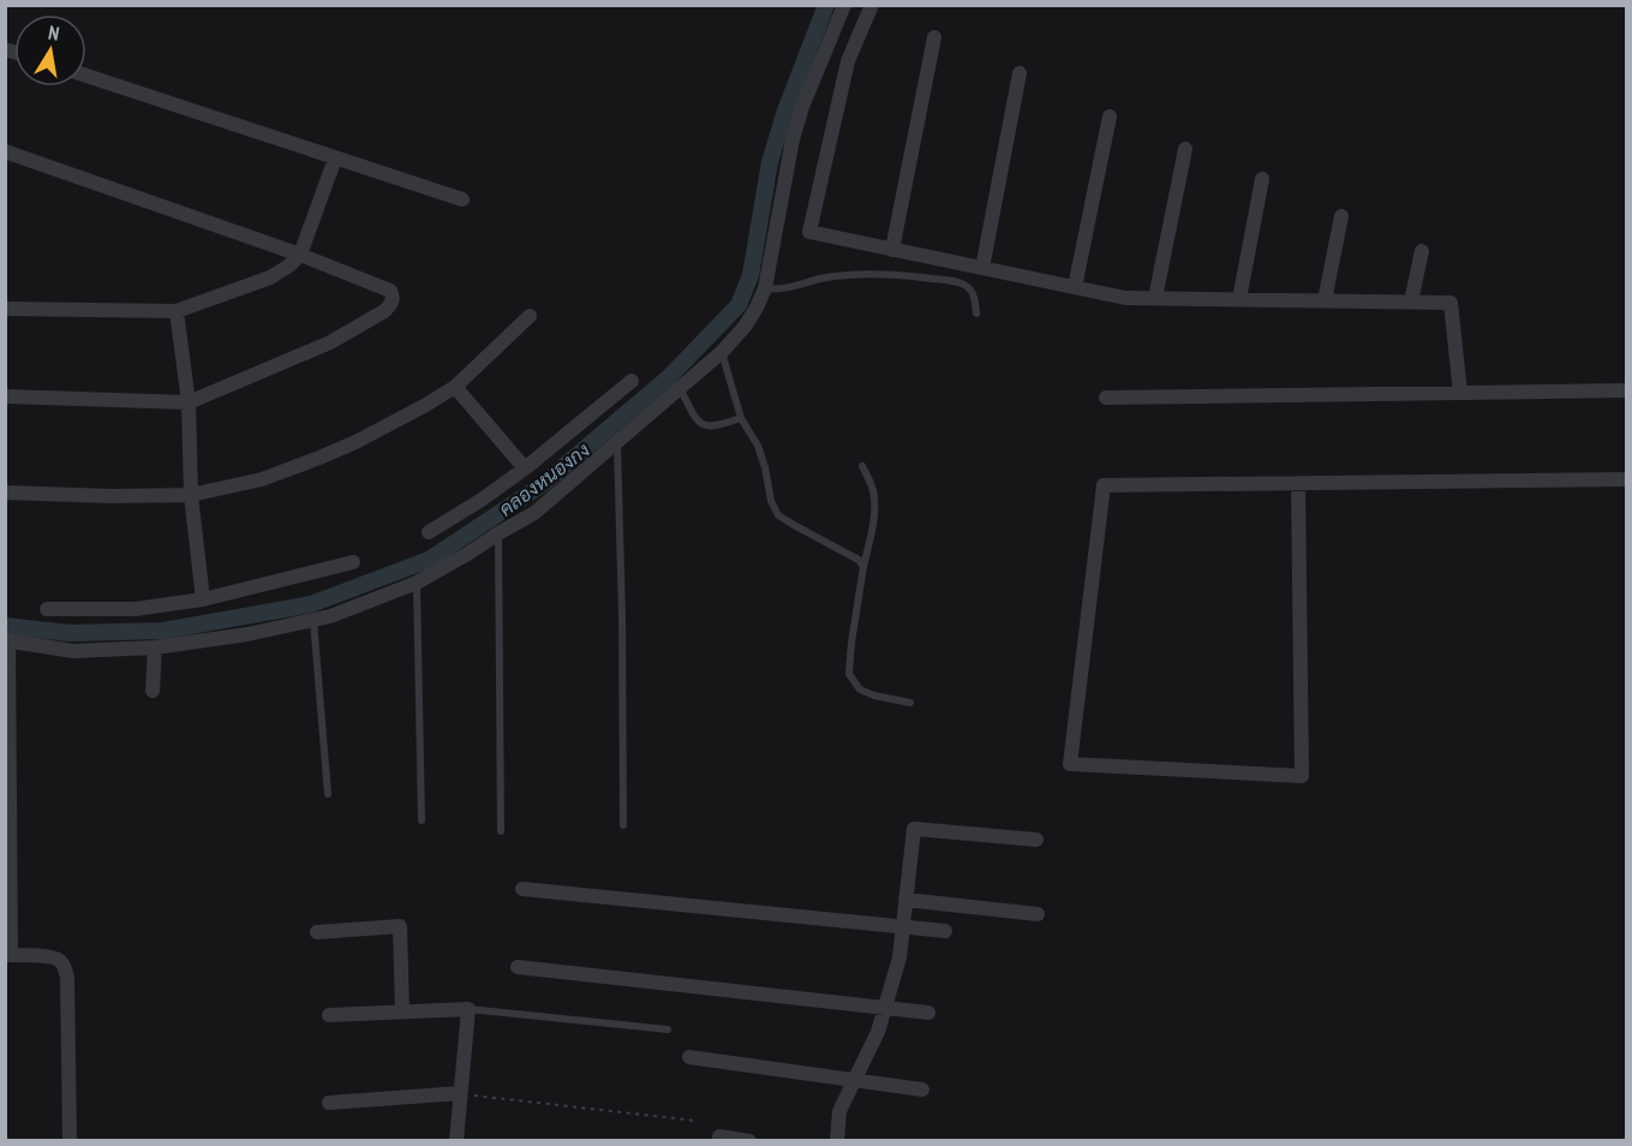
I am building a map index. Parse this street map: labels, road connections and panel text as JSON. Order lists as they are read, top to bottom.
{
  "water": ["คลองหนองกง"],
  "north": "top"
}
